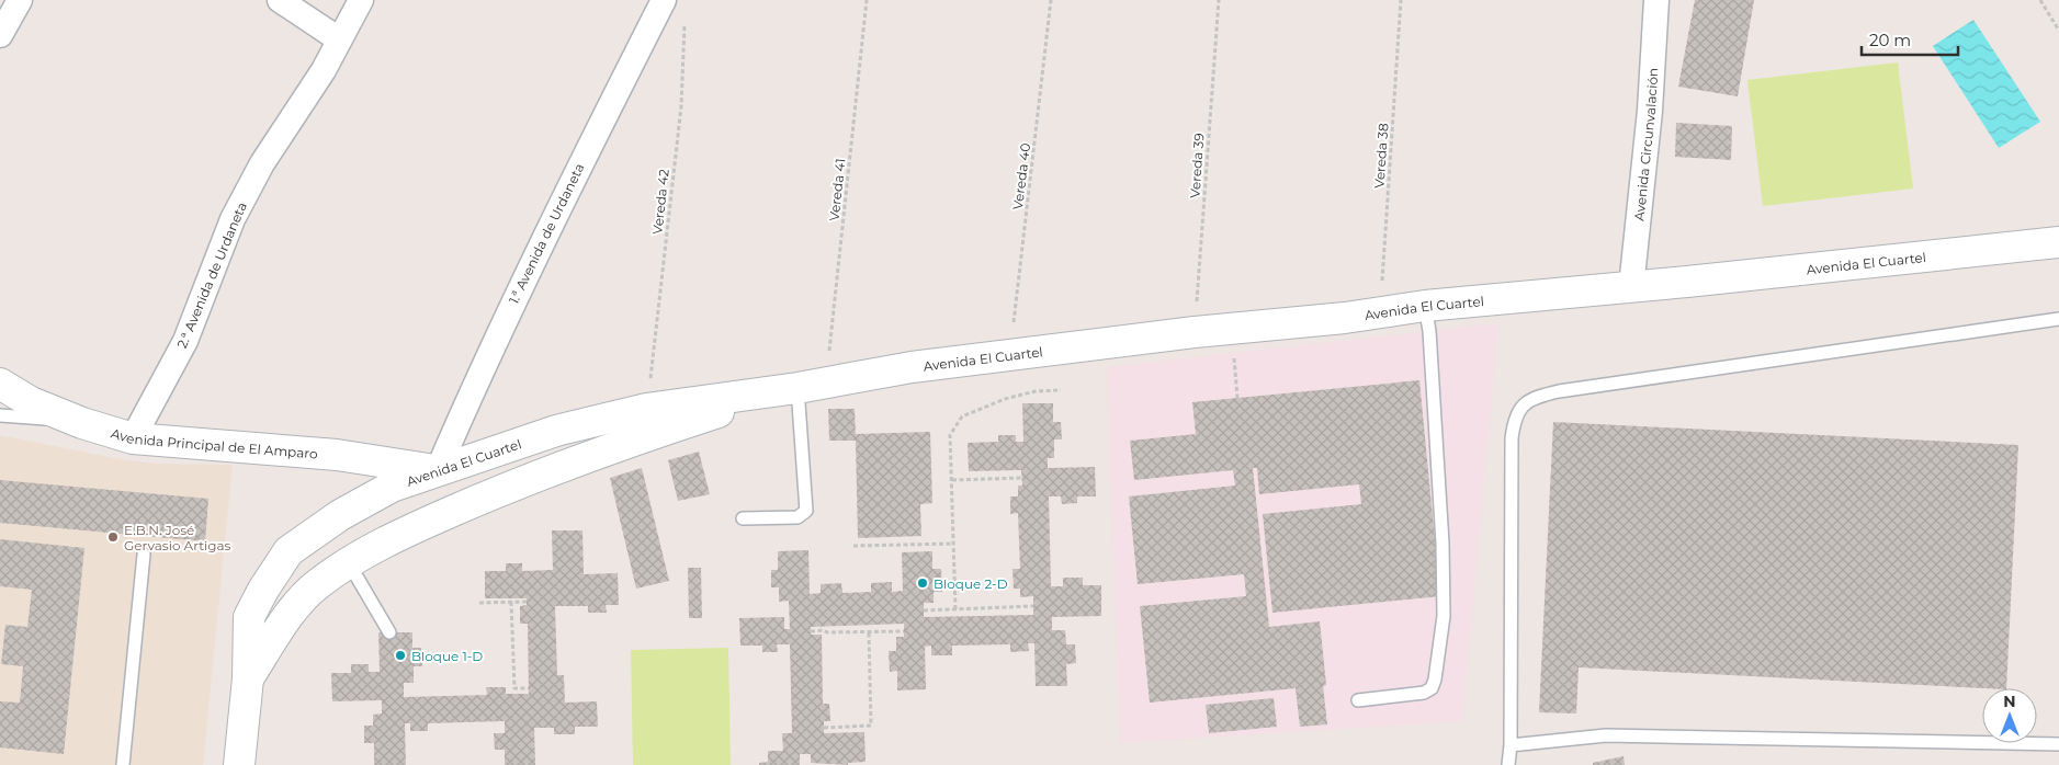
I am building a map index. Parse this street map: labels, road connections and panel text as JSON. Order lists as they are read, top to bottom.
{
  "streets": {
    "main road": ["Avenida El Cuartel", "Avenida Principal de El Amparo"],
    "street": ["Avenida Circunvalación", "1.ª Avenida de Urdaneta", "2.ª Avenida de Urdaneta"],
    "path": [
      "Vereda 38",
      "Vereda 39",
      "Vereda 40",
      "Vereda 41",
      "Vereda 42"
    ]
  },
  "crossings": [
    ["Avenida Circunvalación", "Avenida El Cuartel"],
    ["Vereda 38", "Avenida El Cuartel"],
    ["Vereda 39", "Avenida El Cuartel"],
    ["Vereda 40", "Avenida El Cuartel"],
    ["Vereda 41", "Avenida El Cuartel"],
    ["Vereda 42", "1.ª Avenida de Urdaneta"],
    ["Vereda 42", "Avenida El Cuartel"],
    ["1.ª Avenida de Urdaneta", "Avenida El Cuartel"],
    ["1.ª Avenida de Urdaneta", "Avenida Principal de El Amparo"],
    ["Avenida El Cuartel", "Avenida Principal de El Amparo"],
    ["2.ª Avenida de Urdaneta", "Avenida Principal de El Amparo"]
  ],
  "places": ["E.B.N. José Gervasio Artigas", "Bloque 2-D", "Bloque 1-D"],
  "scale_bar": "20 m",
  "north": "top"
}
